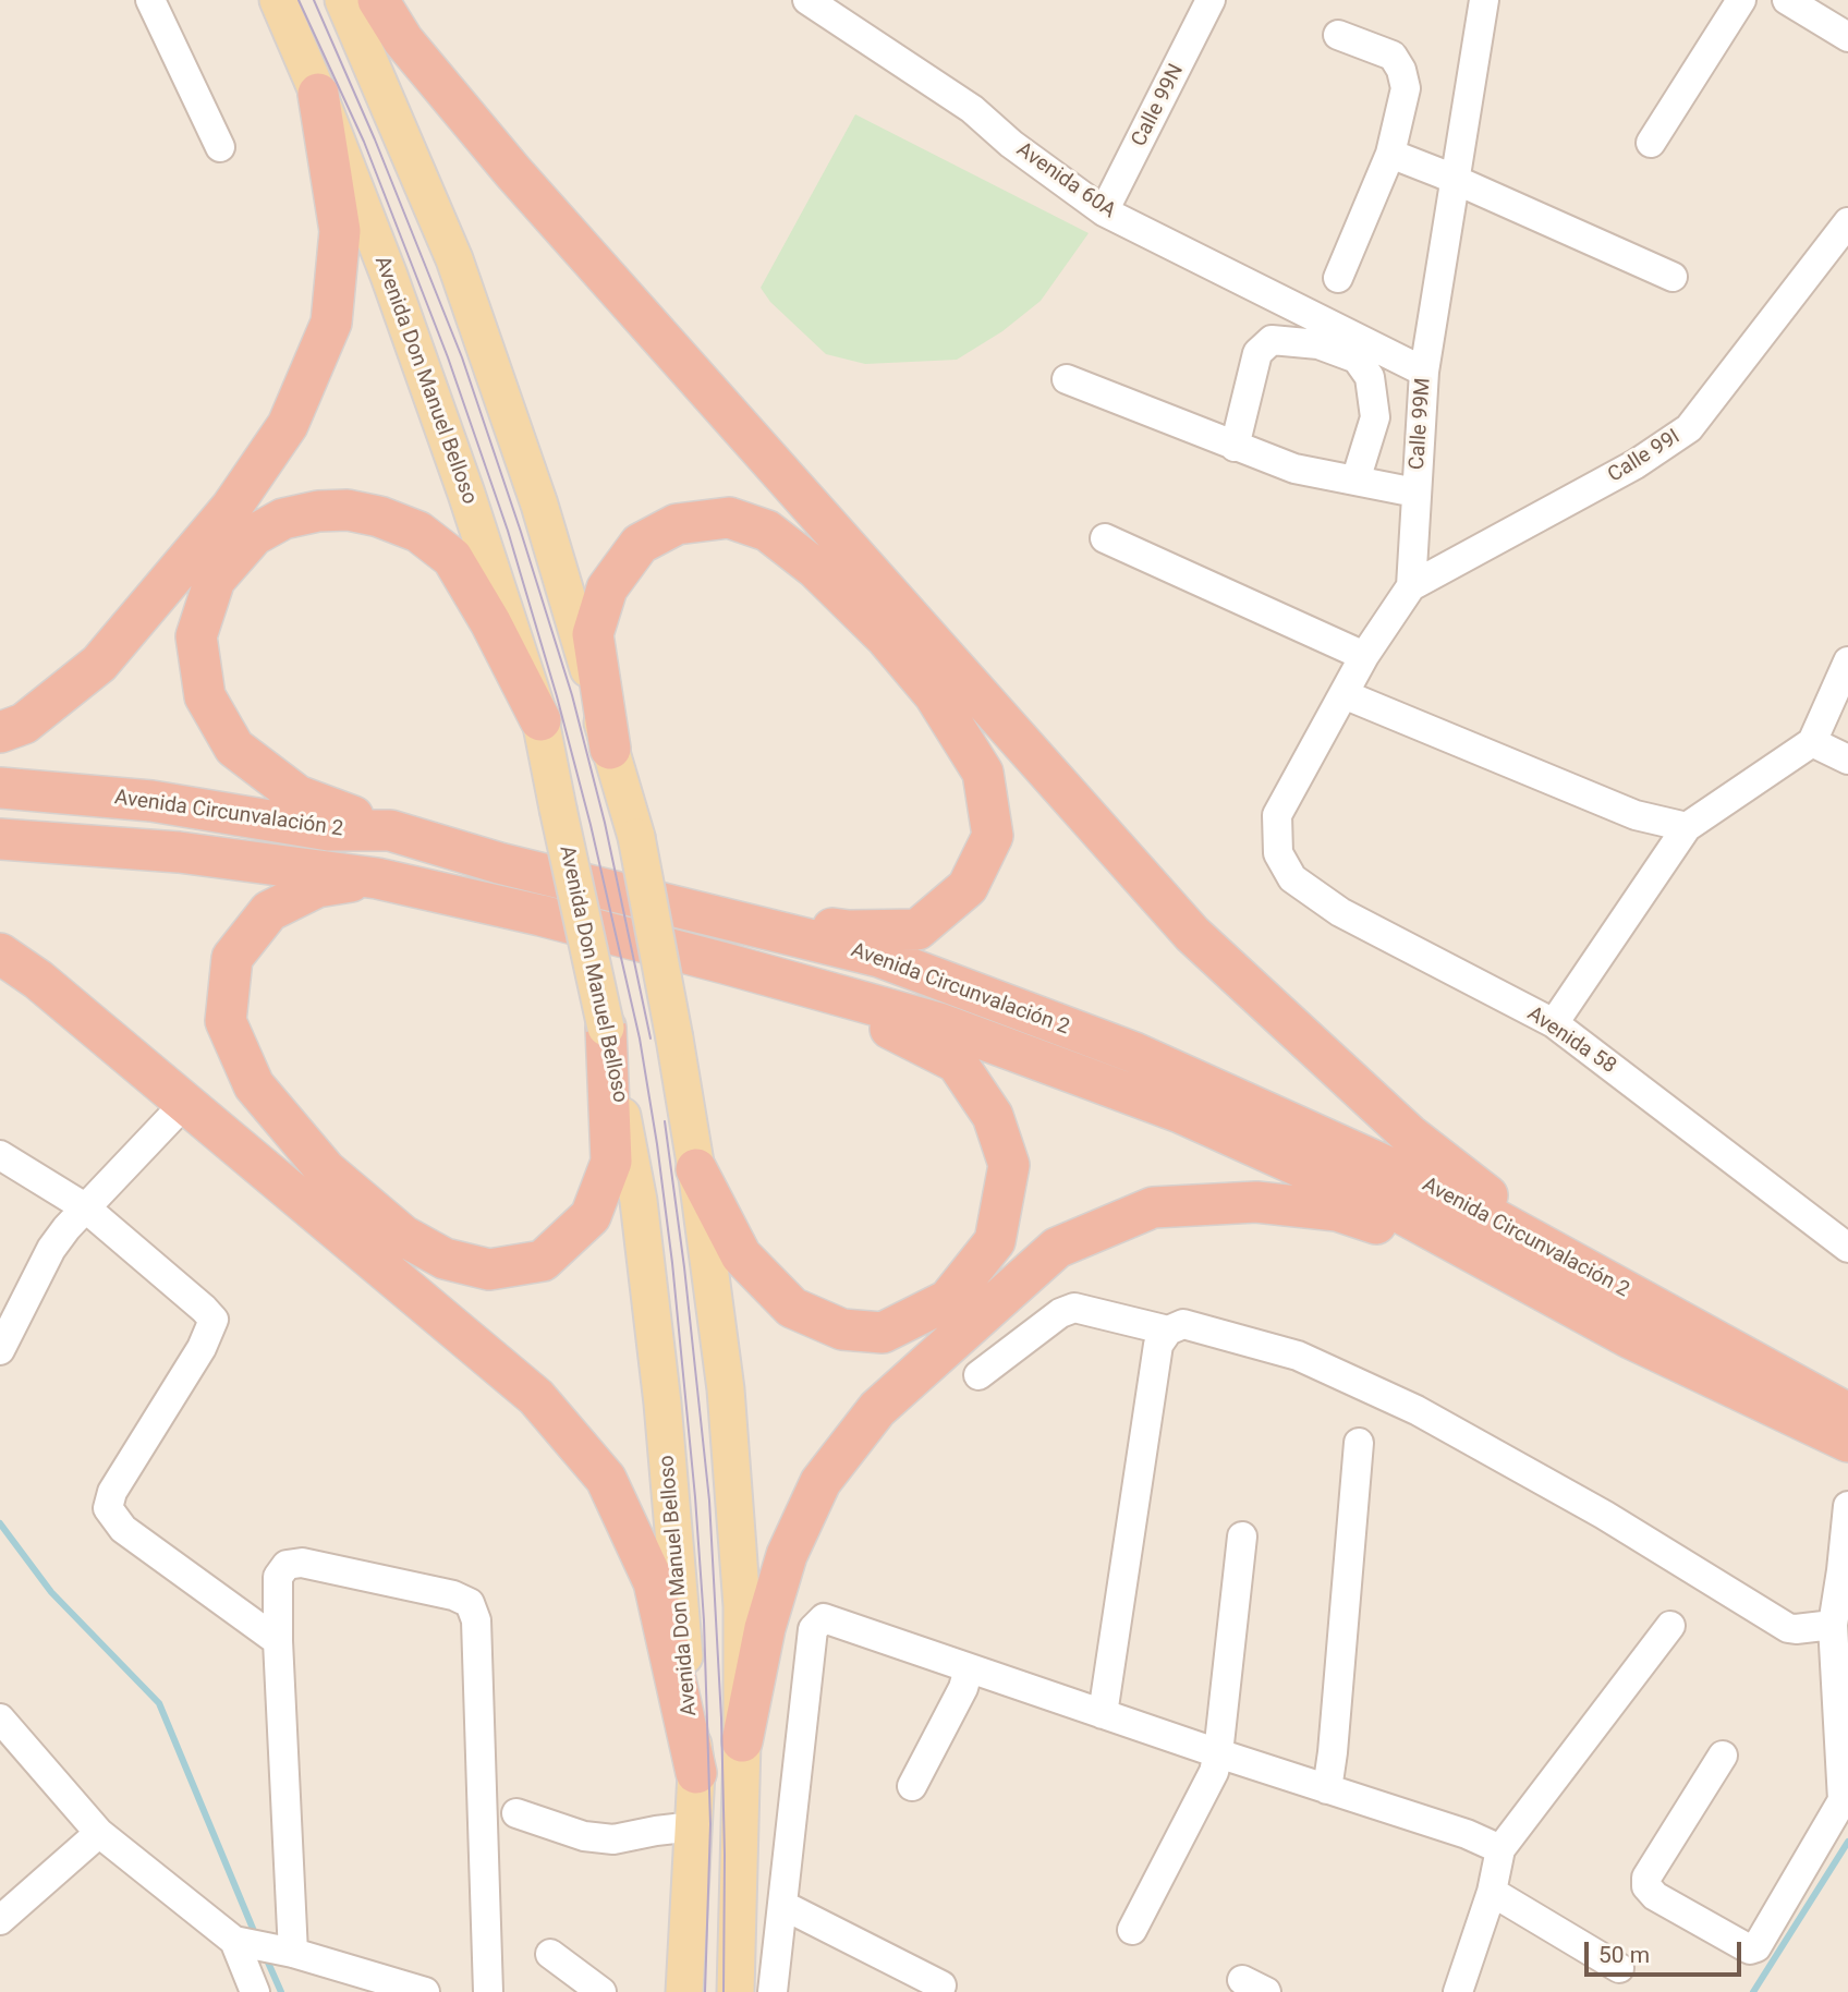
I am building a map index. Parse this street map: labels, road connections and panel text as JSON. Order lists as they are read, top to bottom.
{
  "streets": {
    "highway": ["Avenida Circunvalación 2"],
    "main road": ["Avenida Don Manuel Belloso"],
    "street": [
      "Calle 99N",
      "Avenida 60A",
      "Calle 99M",
      "Calle 99I",
      "Avenida 58"
    ]
  },
  "crossings": [
    ["Calle 99N", "Avenida 60A"],
    ["Avenida 60A", "Calle 99M"],
    ["Calle 99M", "Calle 99I"],
    ["Calle 99M", "Avenida 58"]
  ],
  "scale_bar": "50 m"
}
